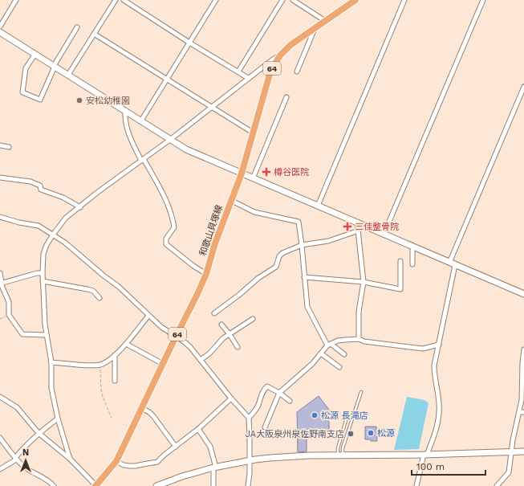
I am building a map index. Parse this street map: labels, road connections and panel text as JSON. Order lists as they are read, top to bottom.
{
  "streets": {
    "main road": ["64", "和歌山貝塚線"]
  },
  "places": {
    "other": [
      "安松幼稚園",
      "松源 長滝店",
      "松源",
      "JA大阪泉州泉佐野南支店"
    ],
    "health": ["樽谷医院", "三佳整骨院"]
  },
  "scale_bar": "100 m",
  "north": "top"
}
